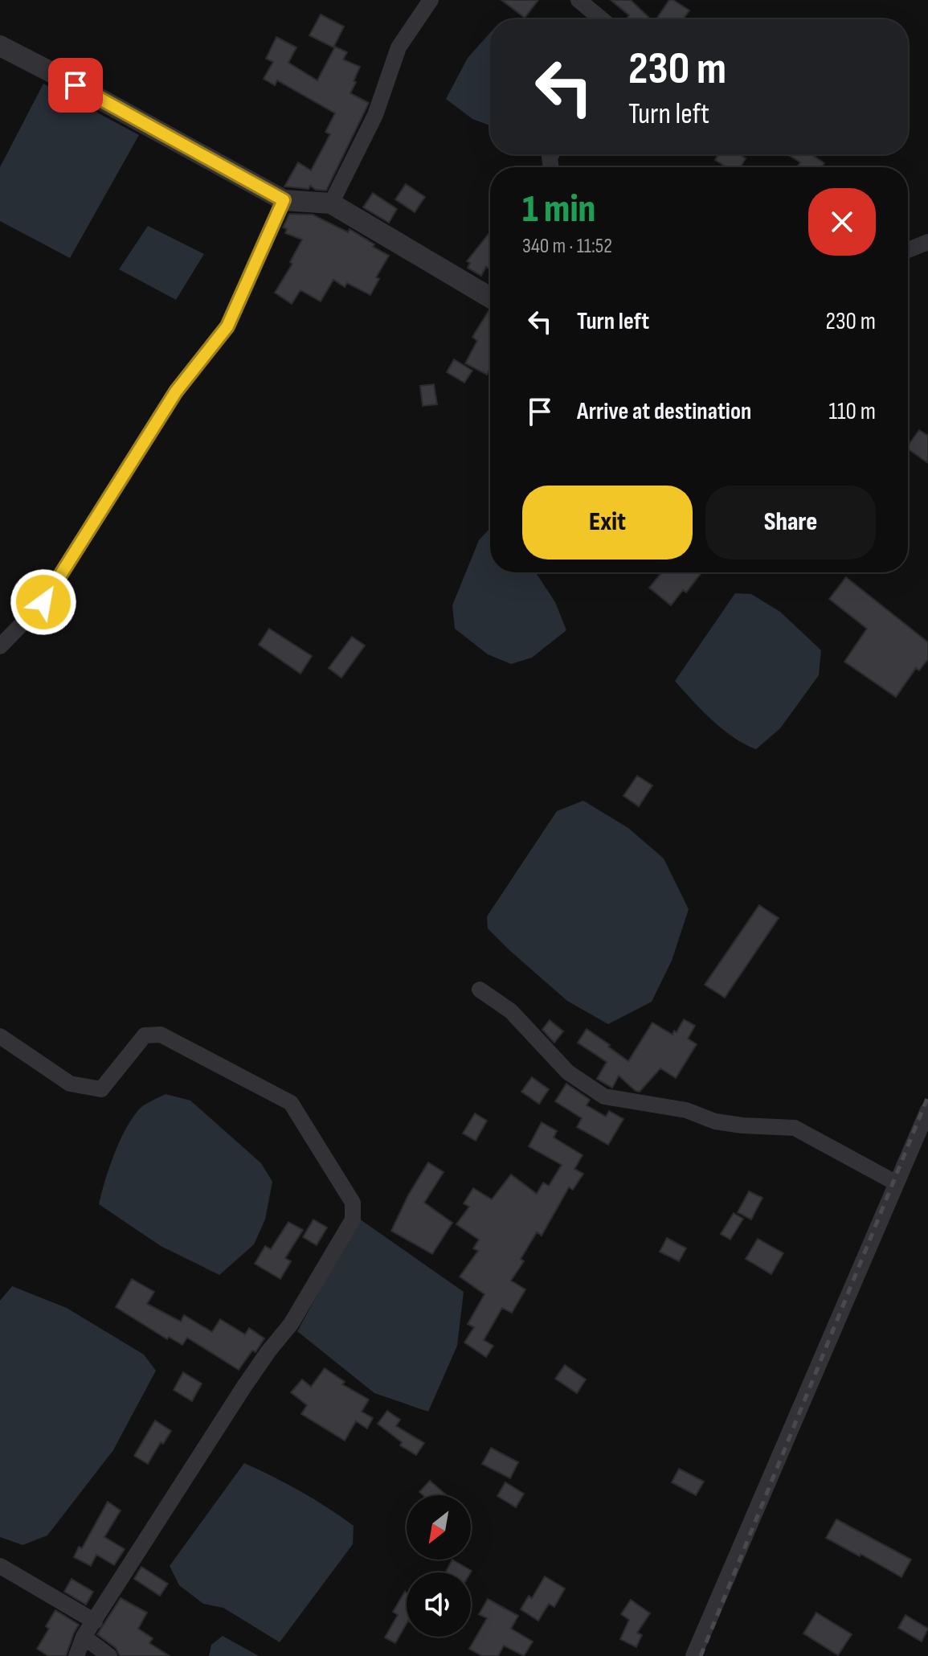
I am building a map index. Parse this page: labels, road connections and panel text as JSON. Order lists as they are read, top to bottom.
{
  "north": "bottom left",
  "page": {
    "turn": ["230 m", "Turn left"],
    "heading": ["1 min", "340 m · 11:52"],
    "list": [
      {
        "name": "Turn left",
        "value": "230 m"
      },
      {
        "name": "Arrive at destination",
        "value": "110 m"
      }
    ],
    "buttons": ["Exit", "Share"]
  }
}
